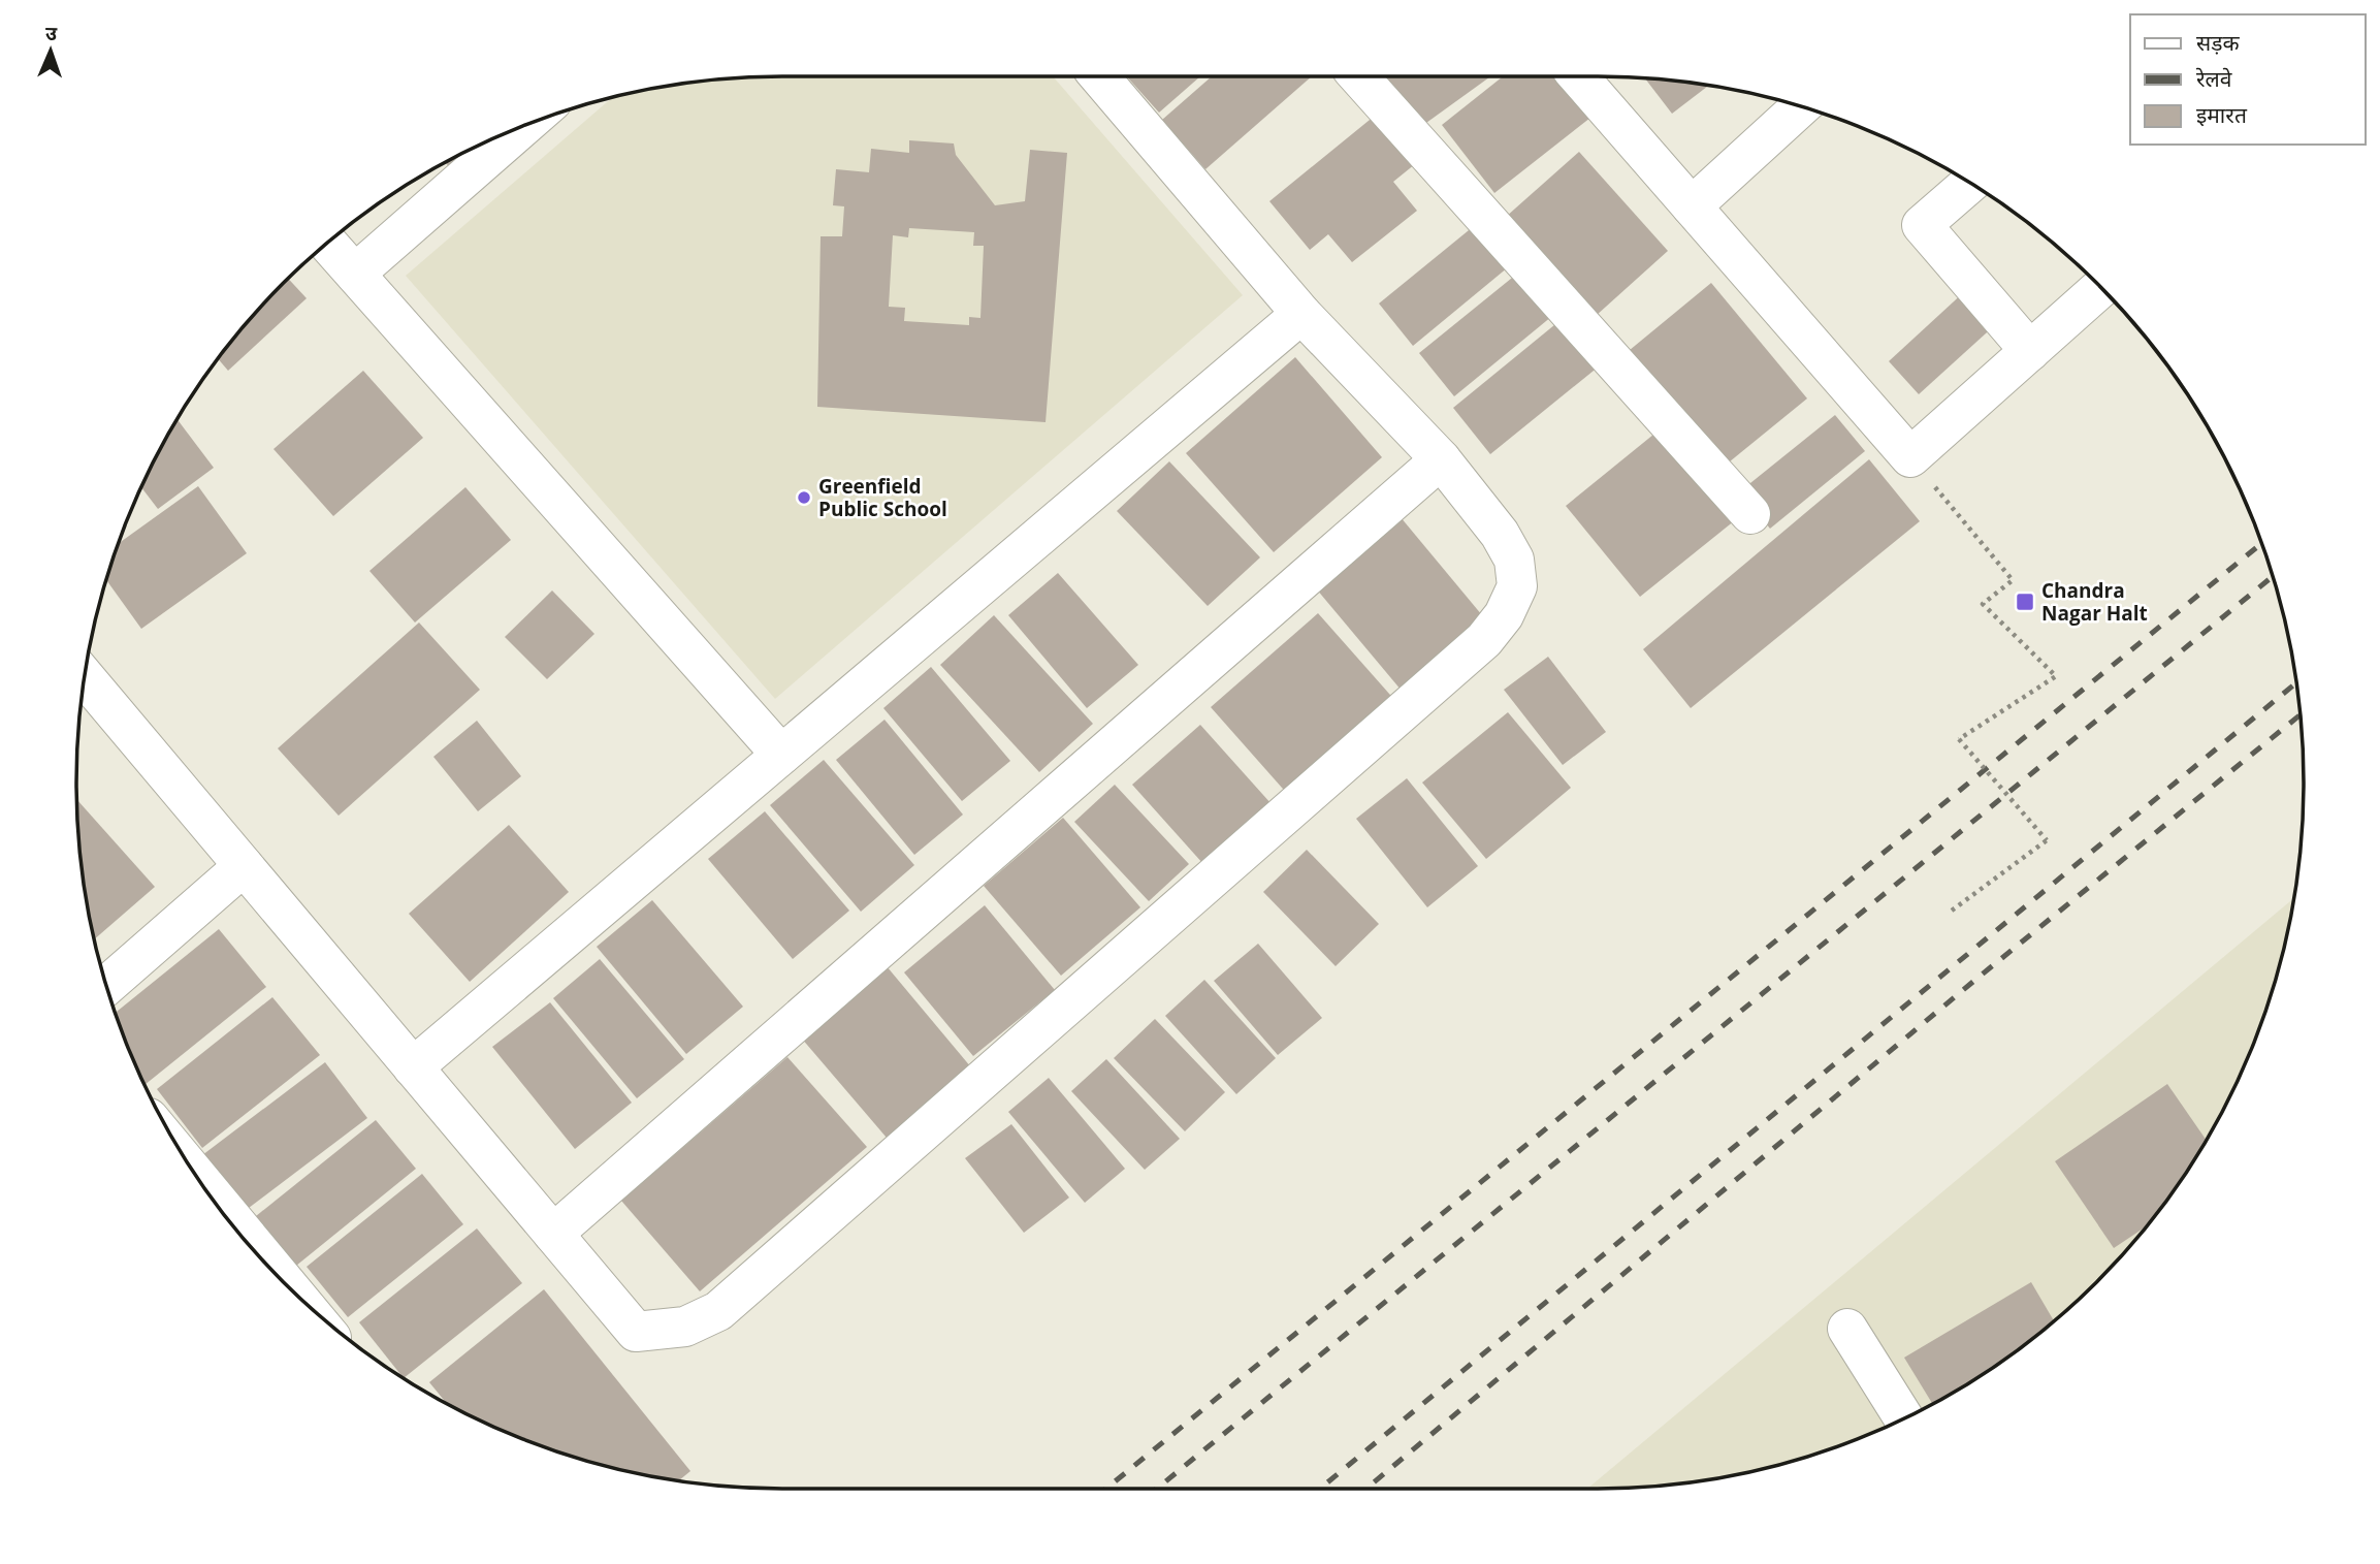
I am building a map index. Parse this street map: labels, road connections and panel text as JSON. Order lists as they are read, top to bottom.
{
  "places": {
    "other": ["Greenfield Public School"],
    "transit": ["Chandra Nagar Halt"]
  },
  "legend": ["सड़क", "रेलवे", "इमारत"],
  "north": "top"
}
